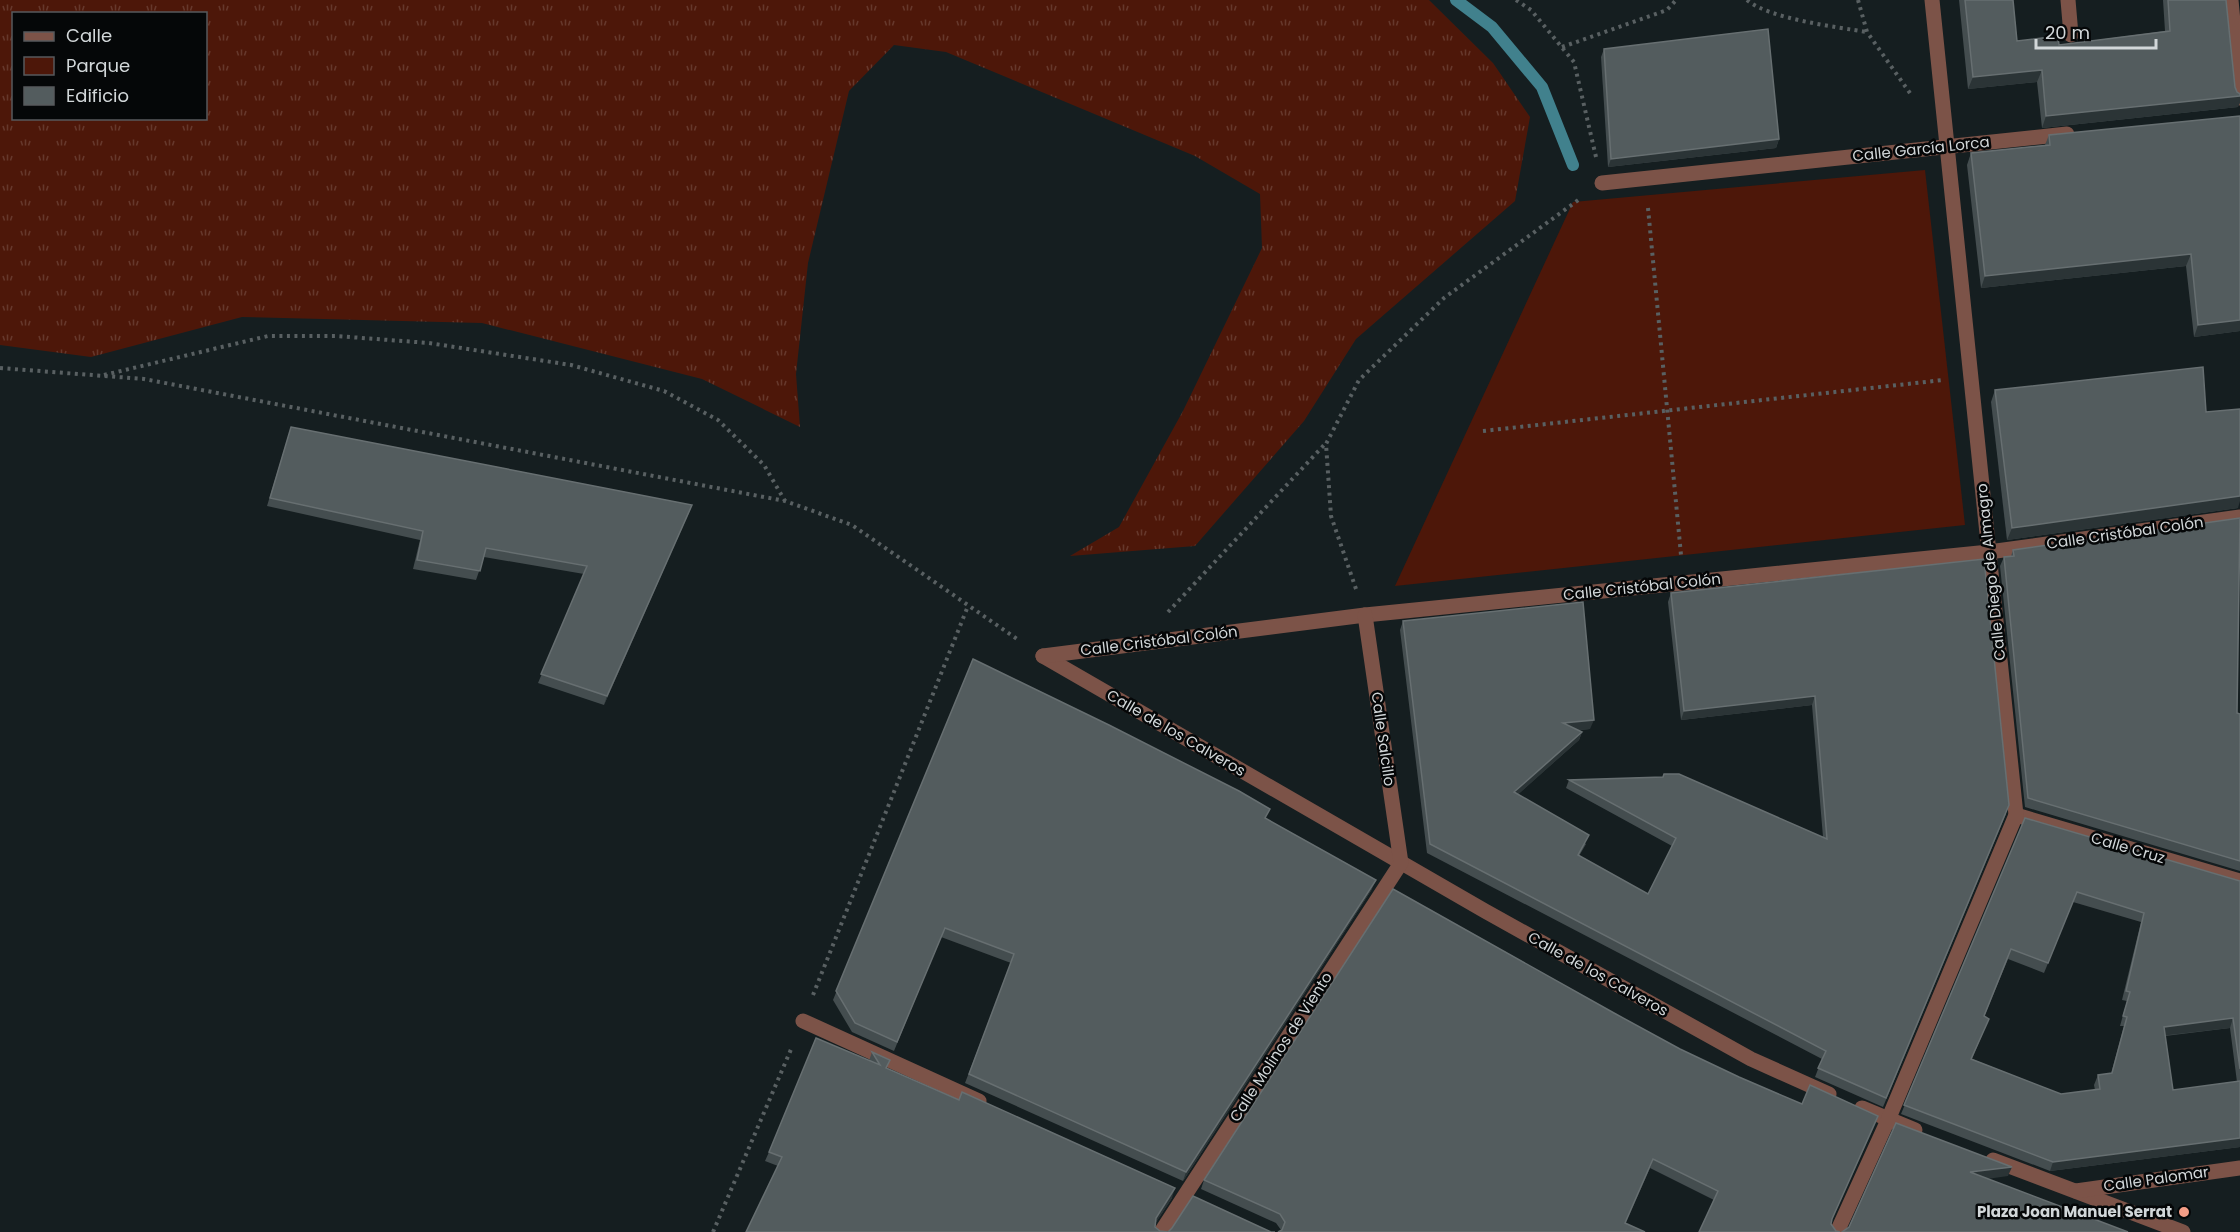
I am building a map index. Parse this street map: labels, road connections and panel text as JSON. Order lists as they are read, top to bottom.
{
  "streets": {
    "street": [
      "Calle García Lorca",
      "Calle Cristóbal Colón",
      "Calle Diego de Almagro",
      "Calle de los Calveros",
      "Calle Salcillo",
      "Calle Cruz",
      "Calle Molinos de Viento",
      "Calle Palomar"
    ]
  },
  "crossings": [
    ["Calle García Lorca", "Calle Diego de Almagro"],
    ["Calle Cristóbal Colón", "Calle Diego de Almagro"],
    ["Calle Cristóbal Colón", "Calle de los Calveros"],
    ["Calle Cristóbal Colón", "Calle Salcillo"],
    ["Calle Diego de Almagro", "Calle de los Calveros"],
    ["Calle Diego de Almagro", "Calle Cruz"],
    ["Calle de los Calveros", "Calle Salcillo"],
    ["Calle de los Calveros", "Calle Molinos de Viento"],
    ["Calle Salcillo", "Calle Molinos de Viento"]
  ],
  "places": ["Plaza Joan Manuel Serrat"],
  "legend": ["Calle", "Parque", "Edificio"],
  "scale_bar": "20 m"
}
